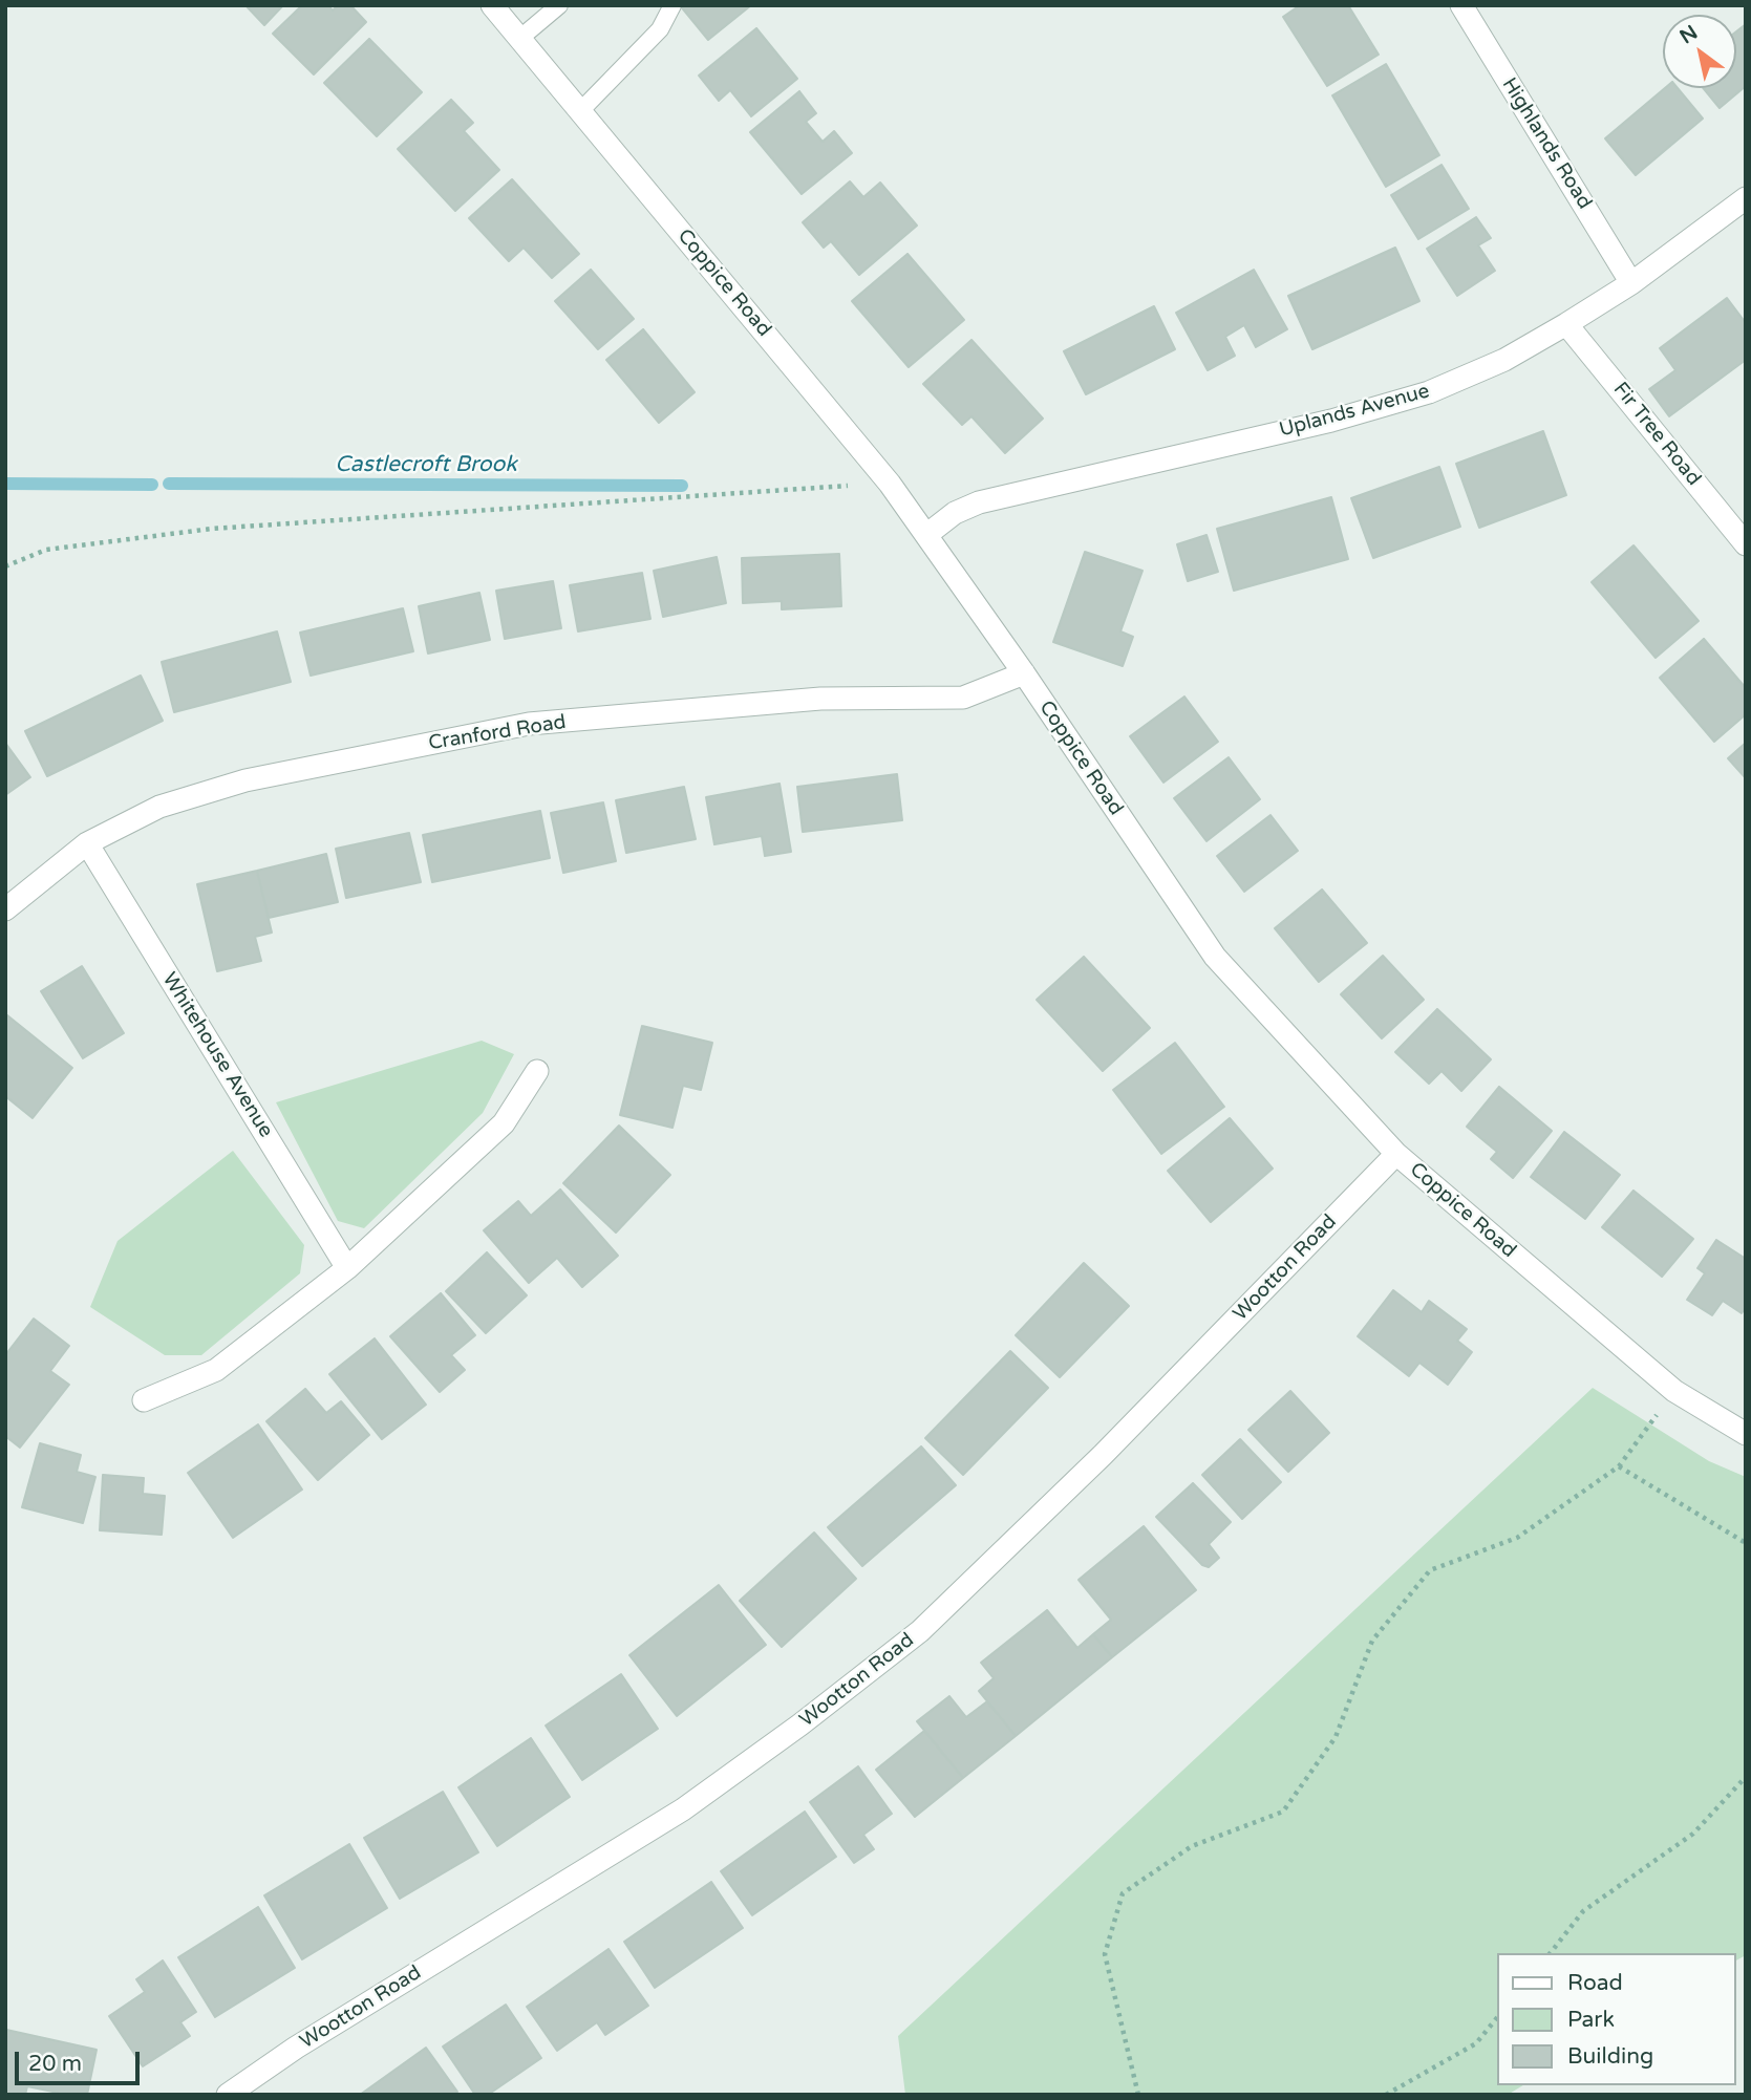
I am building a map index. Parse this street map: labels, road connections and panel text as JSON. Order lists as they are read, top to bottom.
{
  "streets": {
    "street": [
      "Highlands Road",
      "Coppice Road",
      "Uplands Avenue",
      "Fir Tree Road",
      "Cranford Road",
      "Whitehouse Avenue",
      "Wootton Road"
    ]
  },
  "crossings": [
    ["Highlands Road", "Uplands Avenue"],
    ["Coppice Road", "Uplands Avenue"],
    ["Coppice Road", "Cranford Road"],
    ["Coppice Road", "Wootton Road"],
    ["Uplands Avenue", "Fir Tree Road"],
    ["Cranford Road", "Whitehouse Avenue"]
  ],
  "water": ["Castlecroft Brook"],
  "legend": ["Road", "Park", "Building"],
  "scale_bar": "20 m",
  "north": "top left"
}
